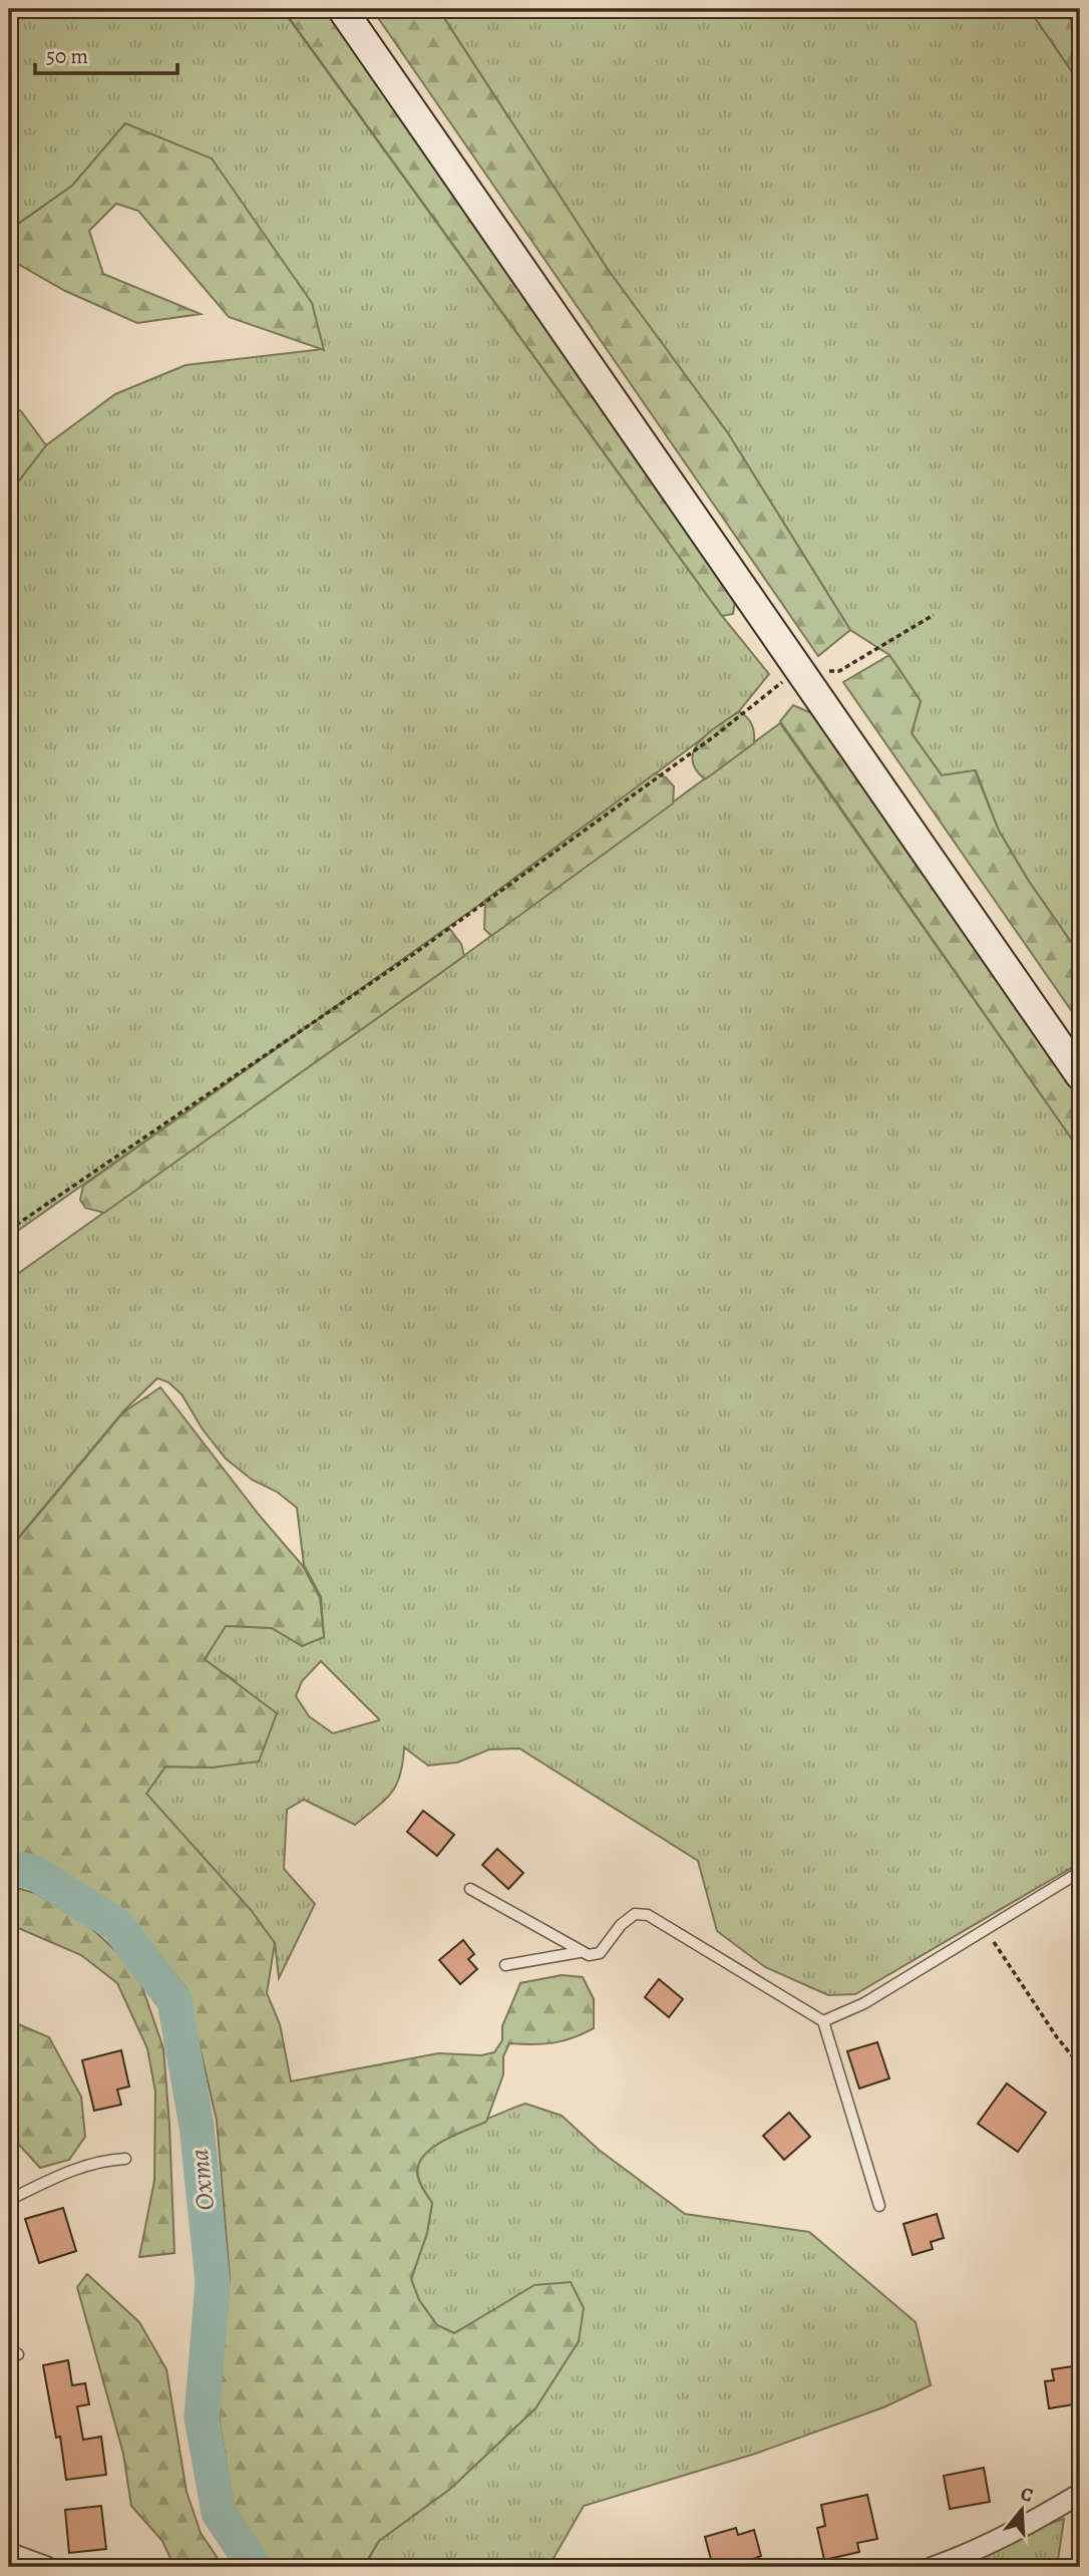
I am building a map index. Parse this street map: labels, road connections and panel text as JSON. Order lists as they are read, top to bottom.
{
  "water": ["Охта"],
  "scale_bar": "50 m",
  "north": "top"
}
